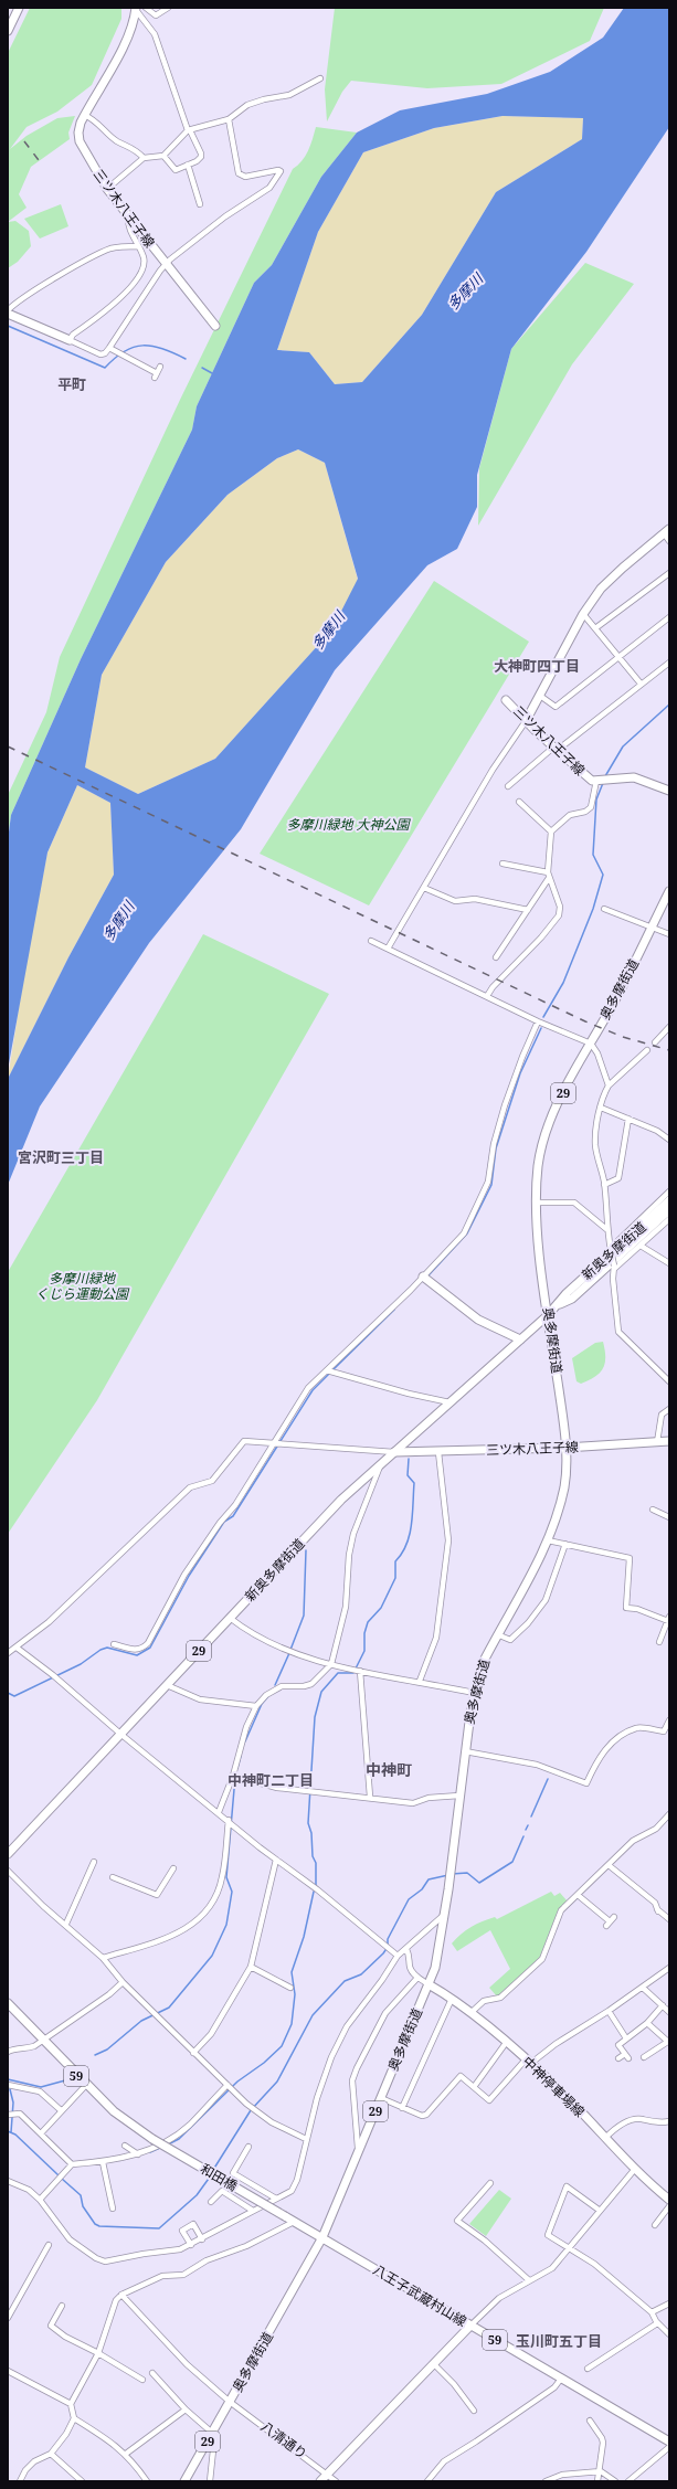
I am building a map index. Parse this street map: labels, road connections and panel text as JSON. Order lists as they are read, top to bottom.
{
  "streets": {
    "main road": [
      "三ツ木八王子線",
      "奥多摩街道",
      "29",
      "新奥多摩街道",
      "59",
      "中神停車場線",
      "和田橋",
      "八王子武蔵村山線"
    ],
    "street": ["八清通り"]
  },
  "crossings": [
    ["三ツ木八王子線", "奥多摩街道"],
    ["三ツ木八王子線", "新奥多摩街道"],
    ["奥多摩街道", "新奥多摩街道"],
    ["奥多摩街道", "中神停車場線"],
    ["奥多摩街道", "八王子武蔵村山線"],
    ["奥多摩街道", "八清通り"],
    ["59", "和田橋"],
    ["和田橋", "八王子武蔵村山線"]
  ],
  "districts": [
    "平町",
    "大神町四丁目",
    "宮沢町三丁目",
    "中神町",
    "中神町二丁目",
    "玉川町五丁目"
  ],
  "water": ["多摩川"],
  "parks": ["多摩川緑地 大神公園", "多摩川緑地 くじら運動公園"]
}
